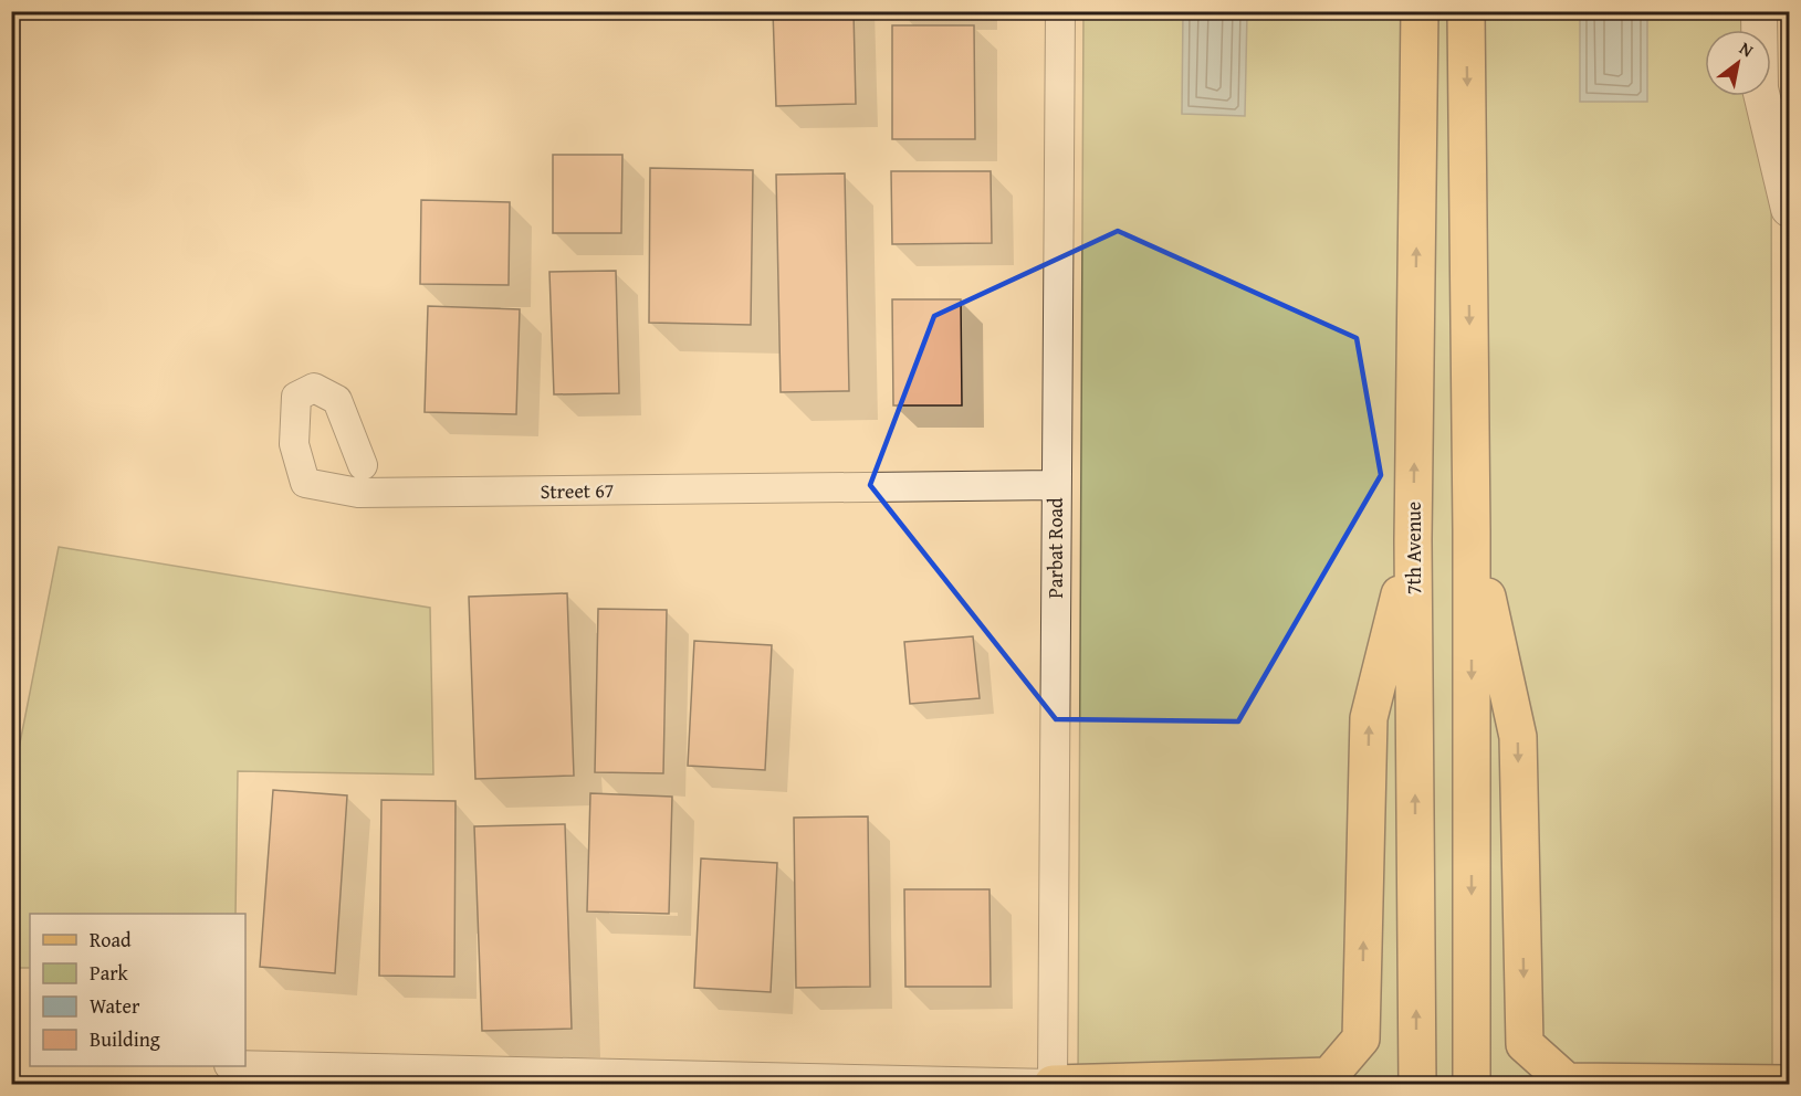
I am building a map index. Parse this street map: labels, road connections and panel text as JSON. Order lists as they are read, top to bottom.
{
  "streets": {
    "main road": ["7th Avenue"],
    "street": ["Street 67", "Parbat Road"]
  },
  "crossings": [
    ["Street 67", "Parbat Road"]
  ],
  "legend": [
    "Road",
    "Park",
    "Water",
    "Building"
  ],
  "north": "top right"
}
